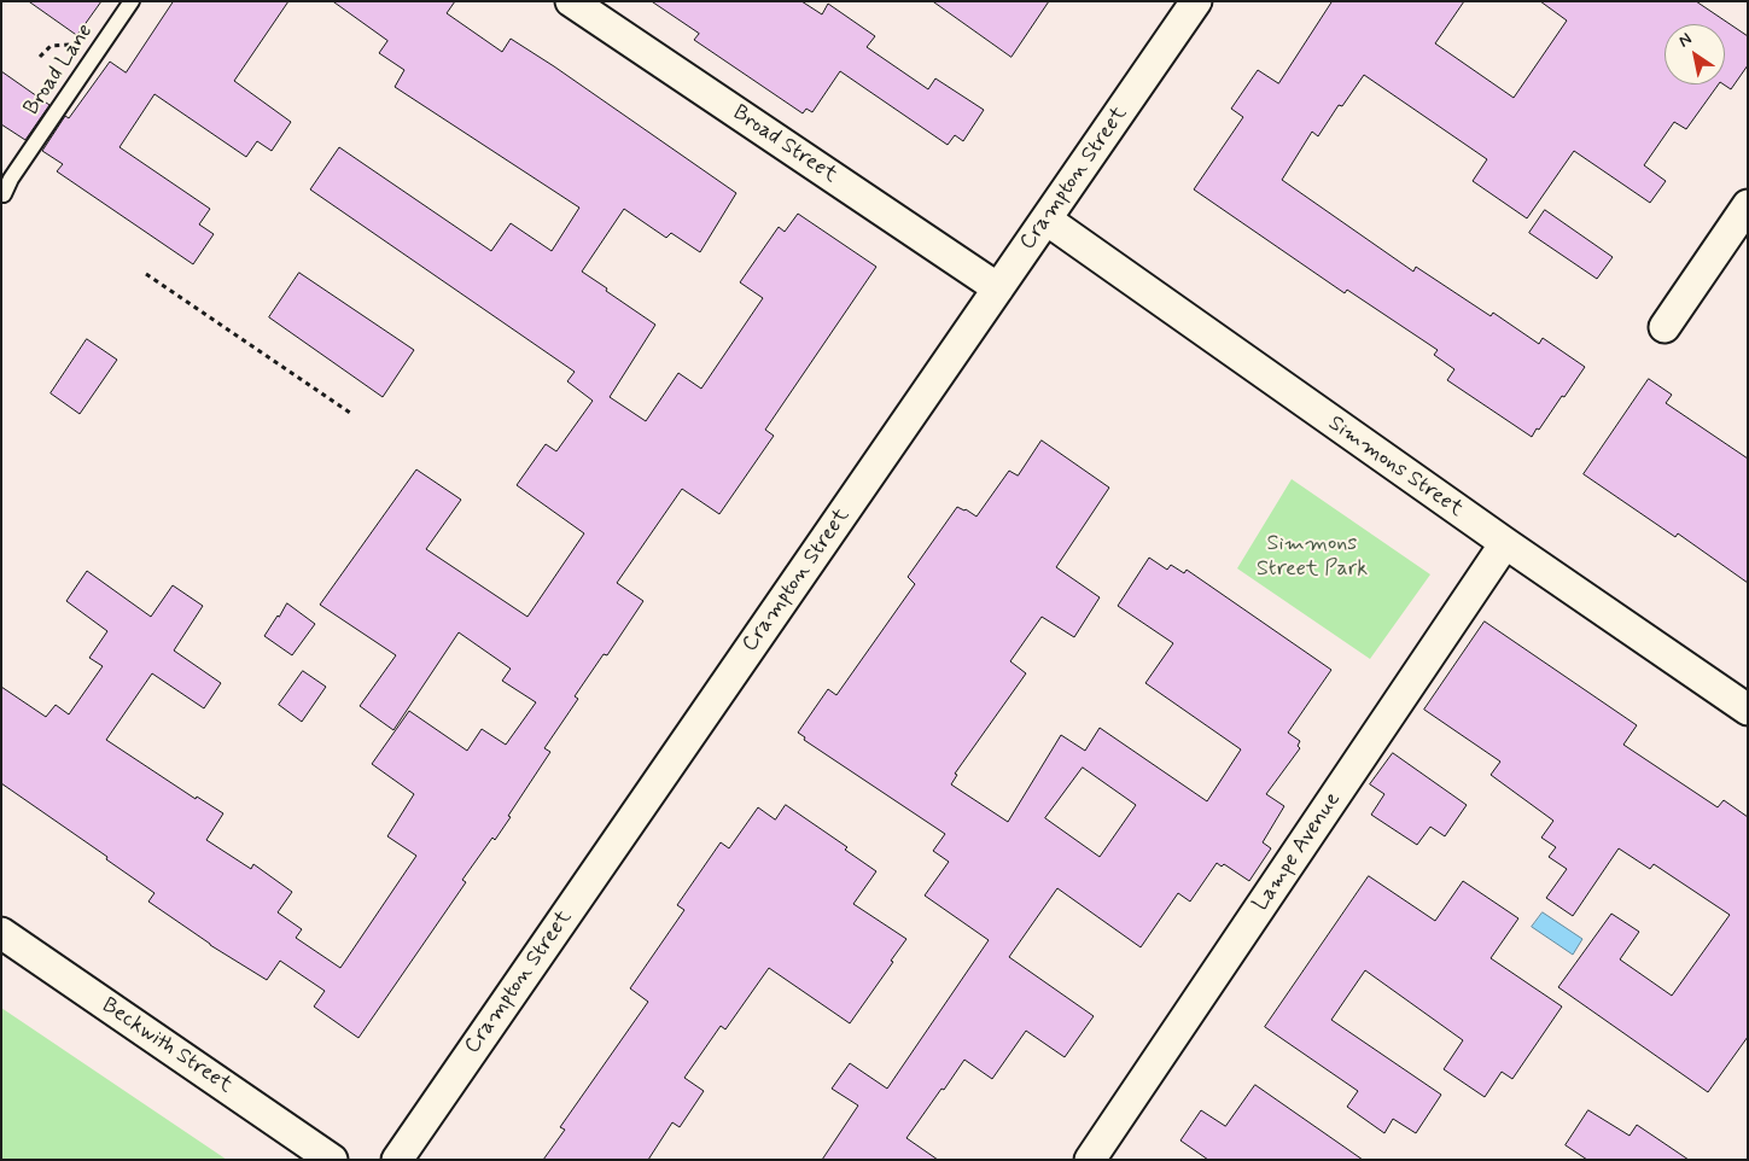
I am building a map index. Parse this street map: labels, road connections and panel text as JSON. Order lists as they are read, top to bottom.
{
  "streets": {
    "street": [
      "Broad Street",
      "Crampton Street",
      "Simmons Street",
      "Lampe Avenue",
      "Beckwith Street"
    ],
    "lane": ["Broad Lane"]
  },
  "crossings": [
    ["Broad Street", "Crampton Street"],
    ["Crampton Street", "Simmons Street"],
    ["Simmons Street", "Lampe Avenue"]
  ],
  "parks": ["Simmons Street Park"],
  "north": "top left"
}
